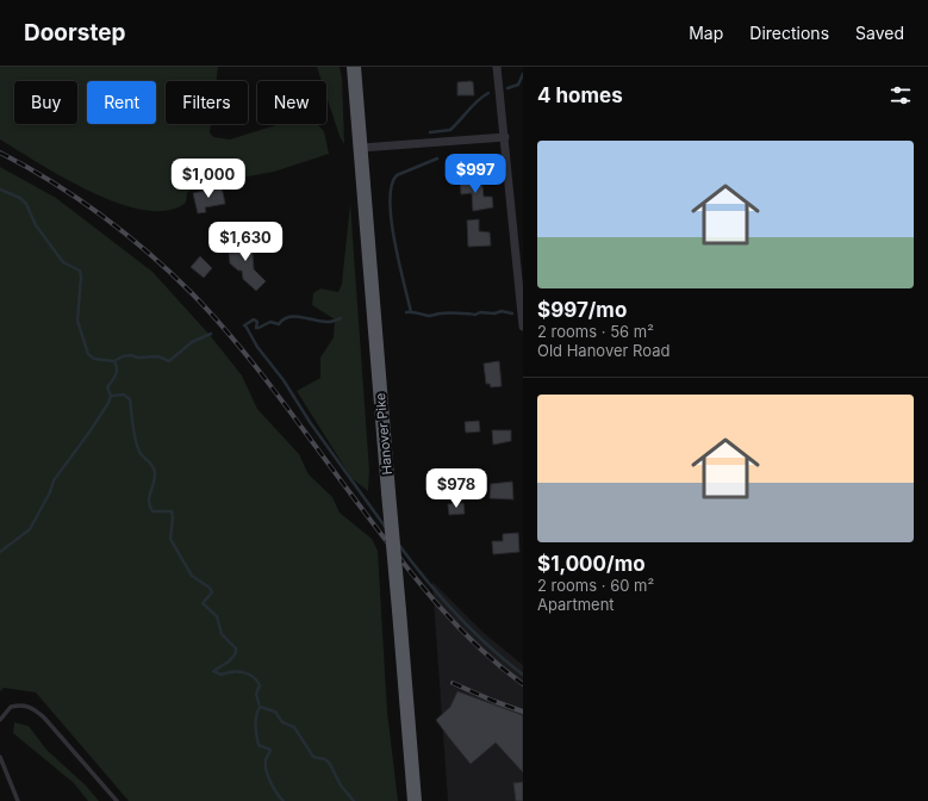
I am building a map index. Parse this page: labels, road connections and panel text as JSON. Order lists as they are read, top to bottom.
{
  "streets": {
    "highway": ["Hanover Pike"]
  },
  "page": {
    "header": "Doorstep",
    "nav": ["Map", "Directions", "Saved"],
    "heading": "4 homes",
    "chip": [
      "Buy",
      "Rent",
      "Filters",
      "New"
    ],
    "list": [
      {
        "name": "$997/mo",
        "note": "2 rooms · 56 m² · Old Hanover Road"
      },
      {
        "name": "$1,000/mo",
        "note": "2 rooms · 60 m² · Apartment"
      }
    ],
    "price": [
      "$997",
      "$1,000",
      "$1,630",
      "$978"
    ]
  }
}
